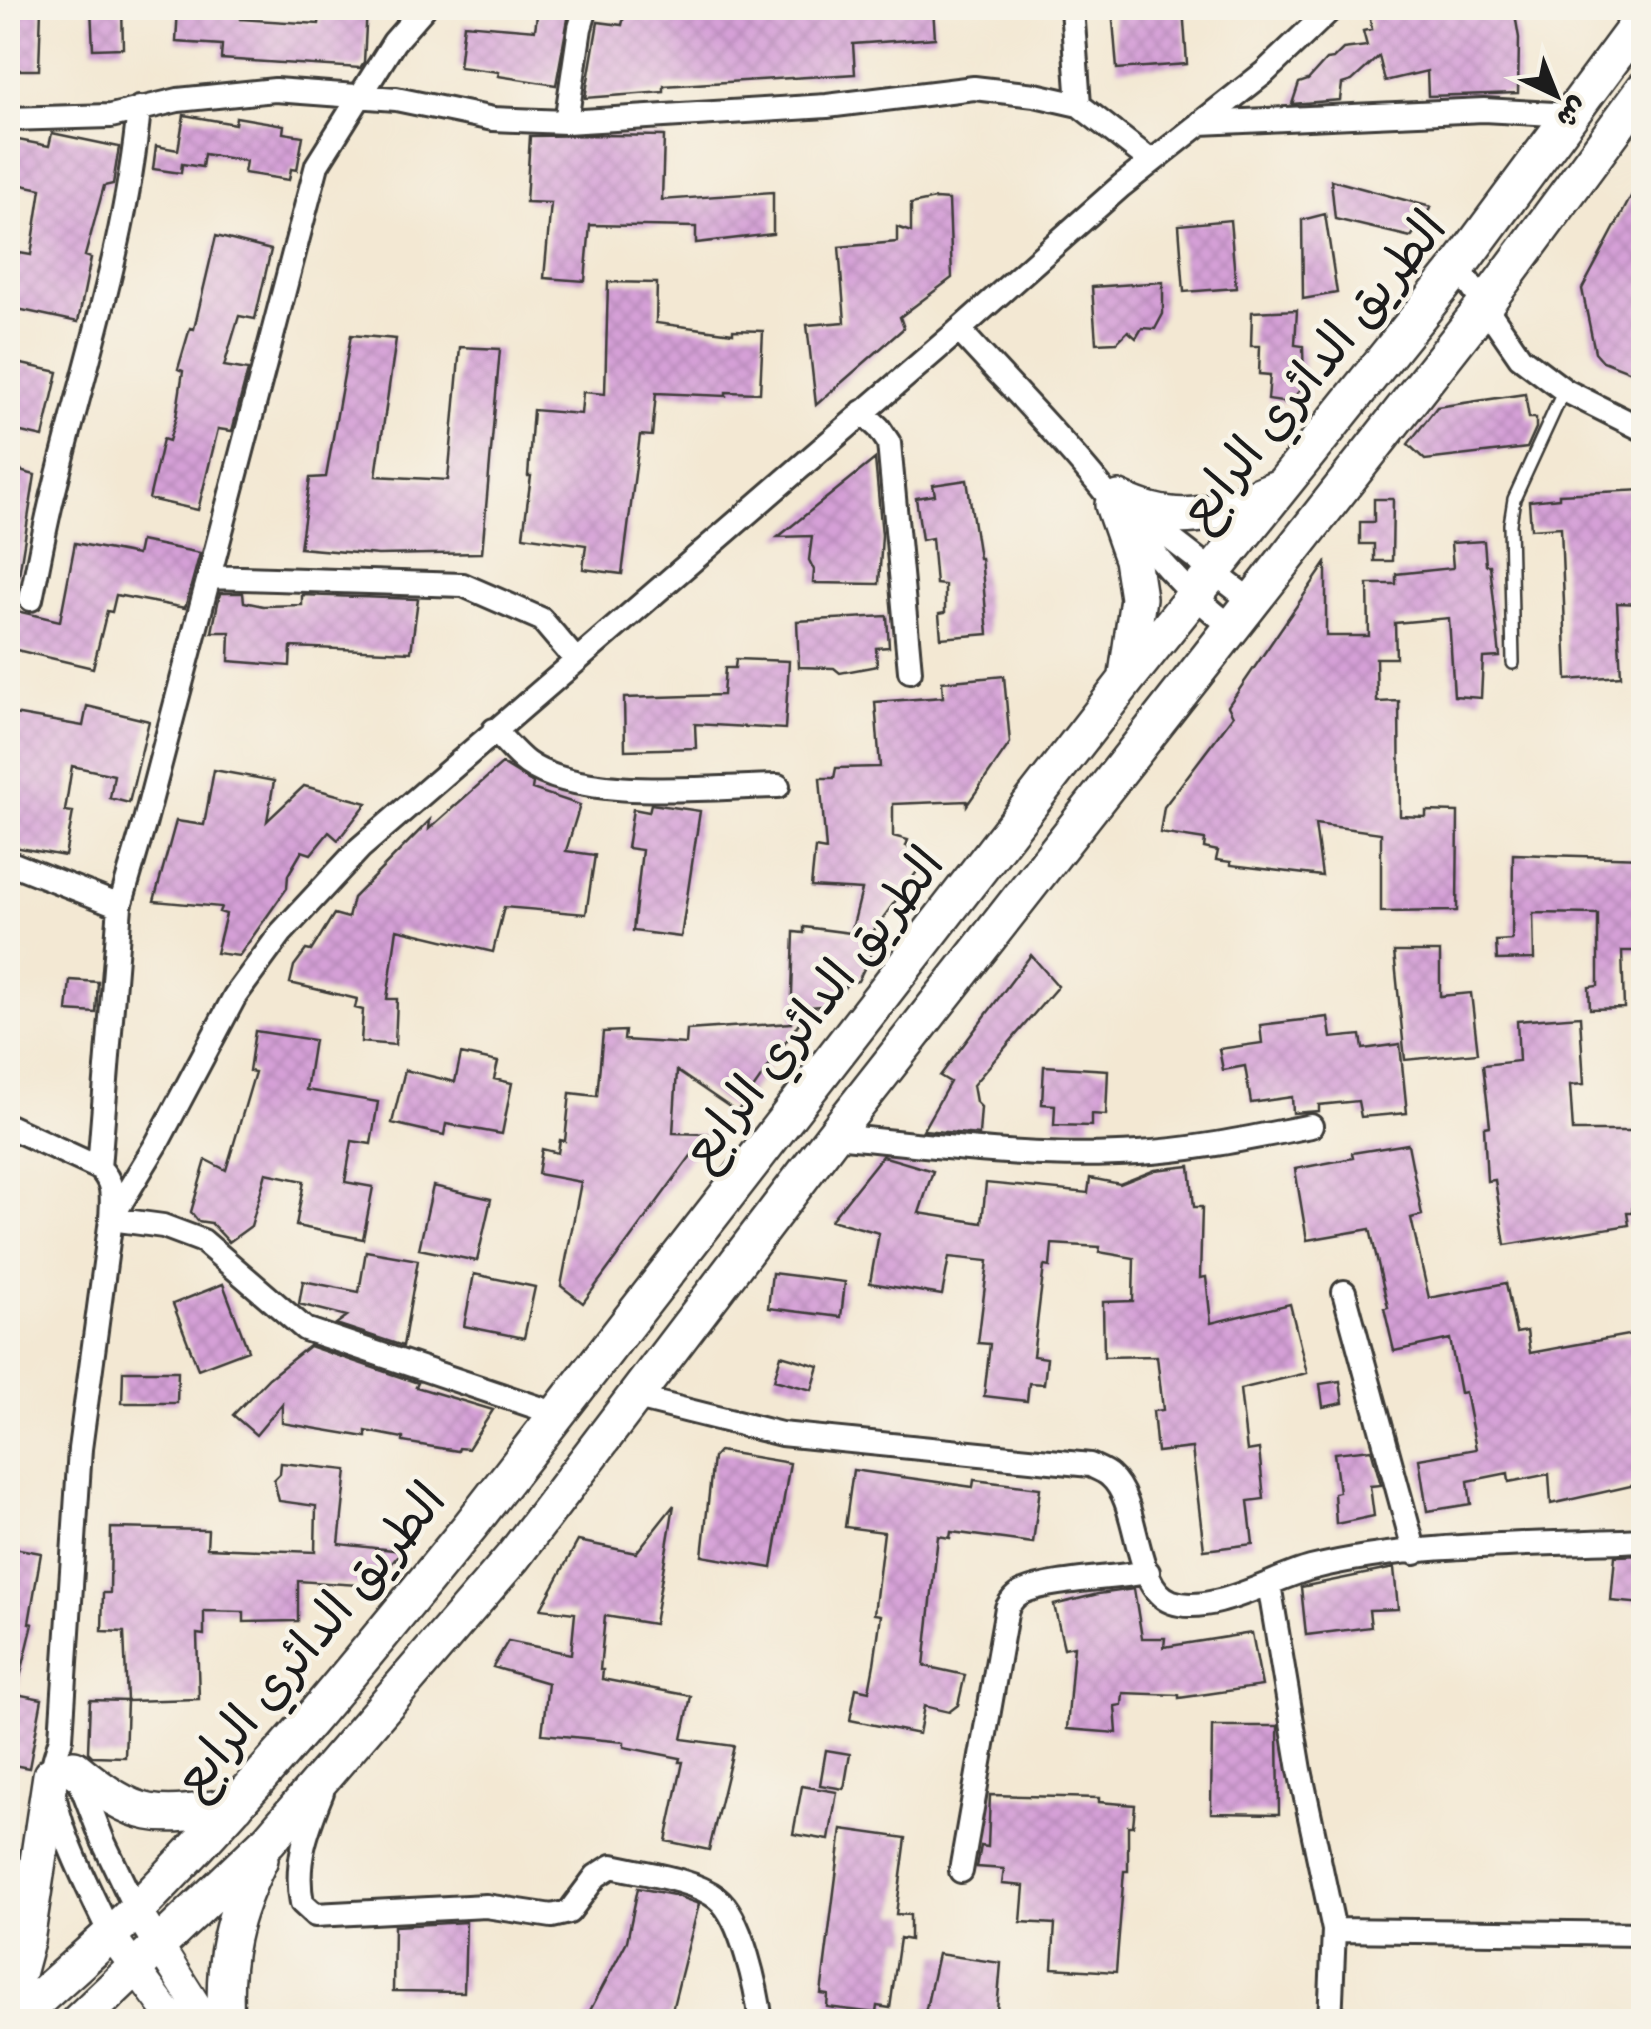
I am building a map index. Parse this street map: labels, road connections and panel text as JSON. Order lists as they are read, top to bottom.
{
  "streets": {
    "main road": ["الطريق الدائري الرابع"]
  },
  "north": "bottom right"
}
